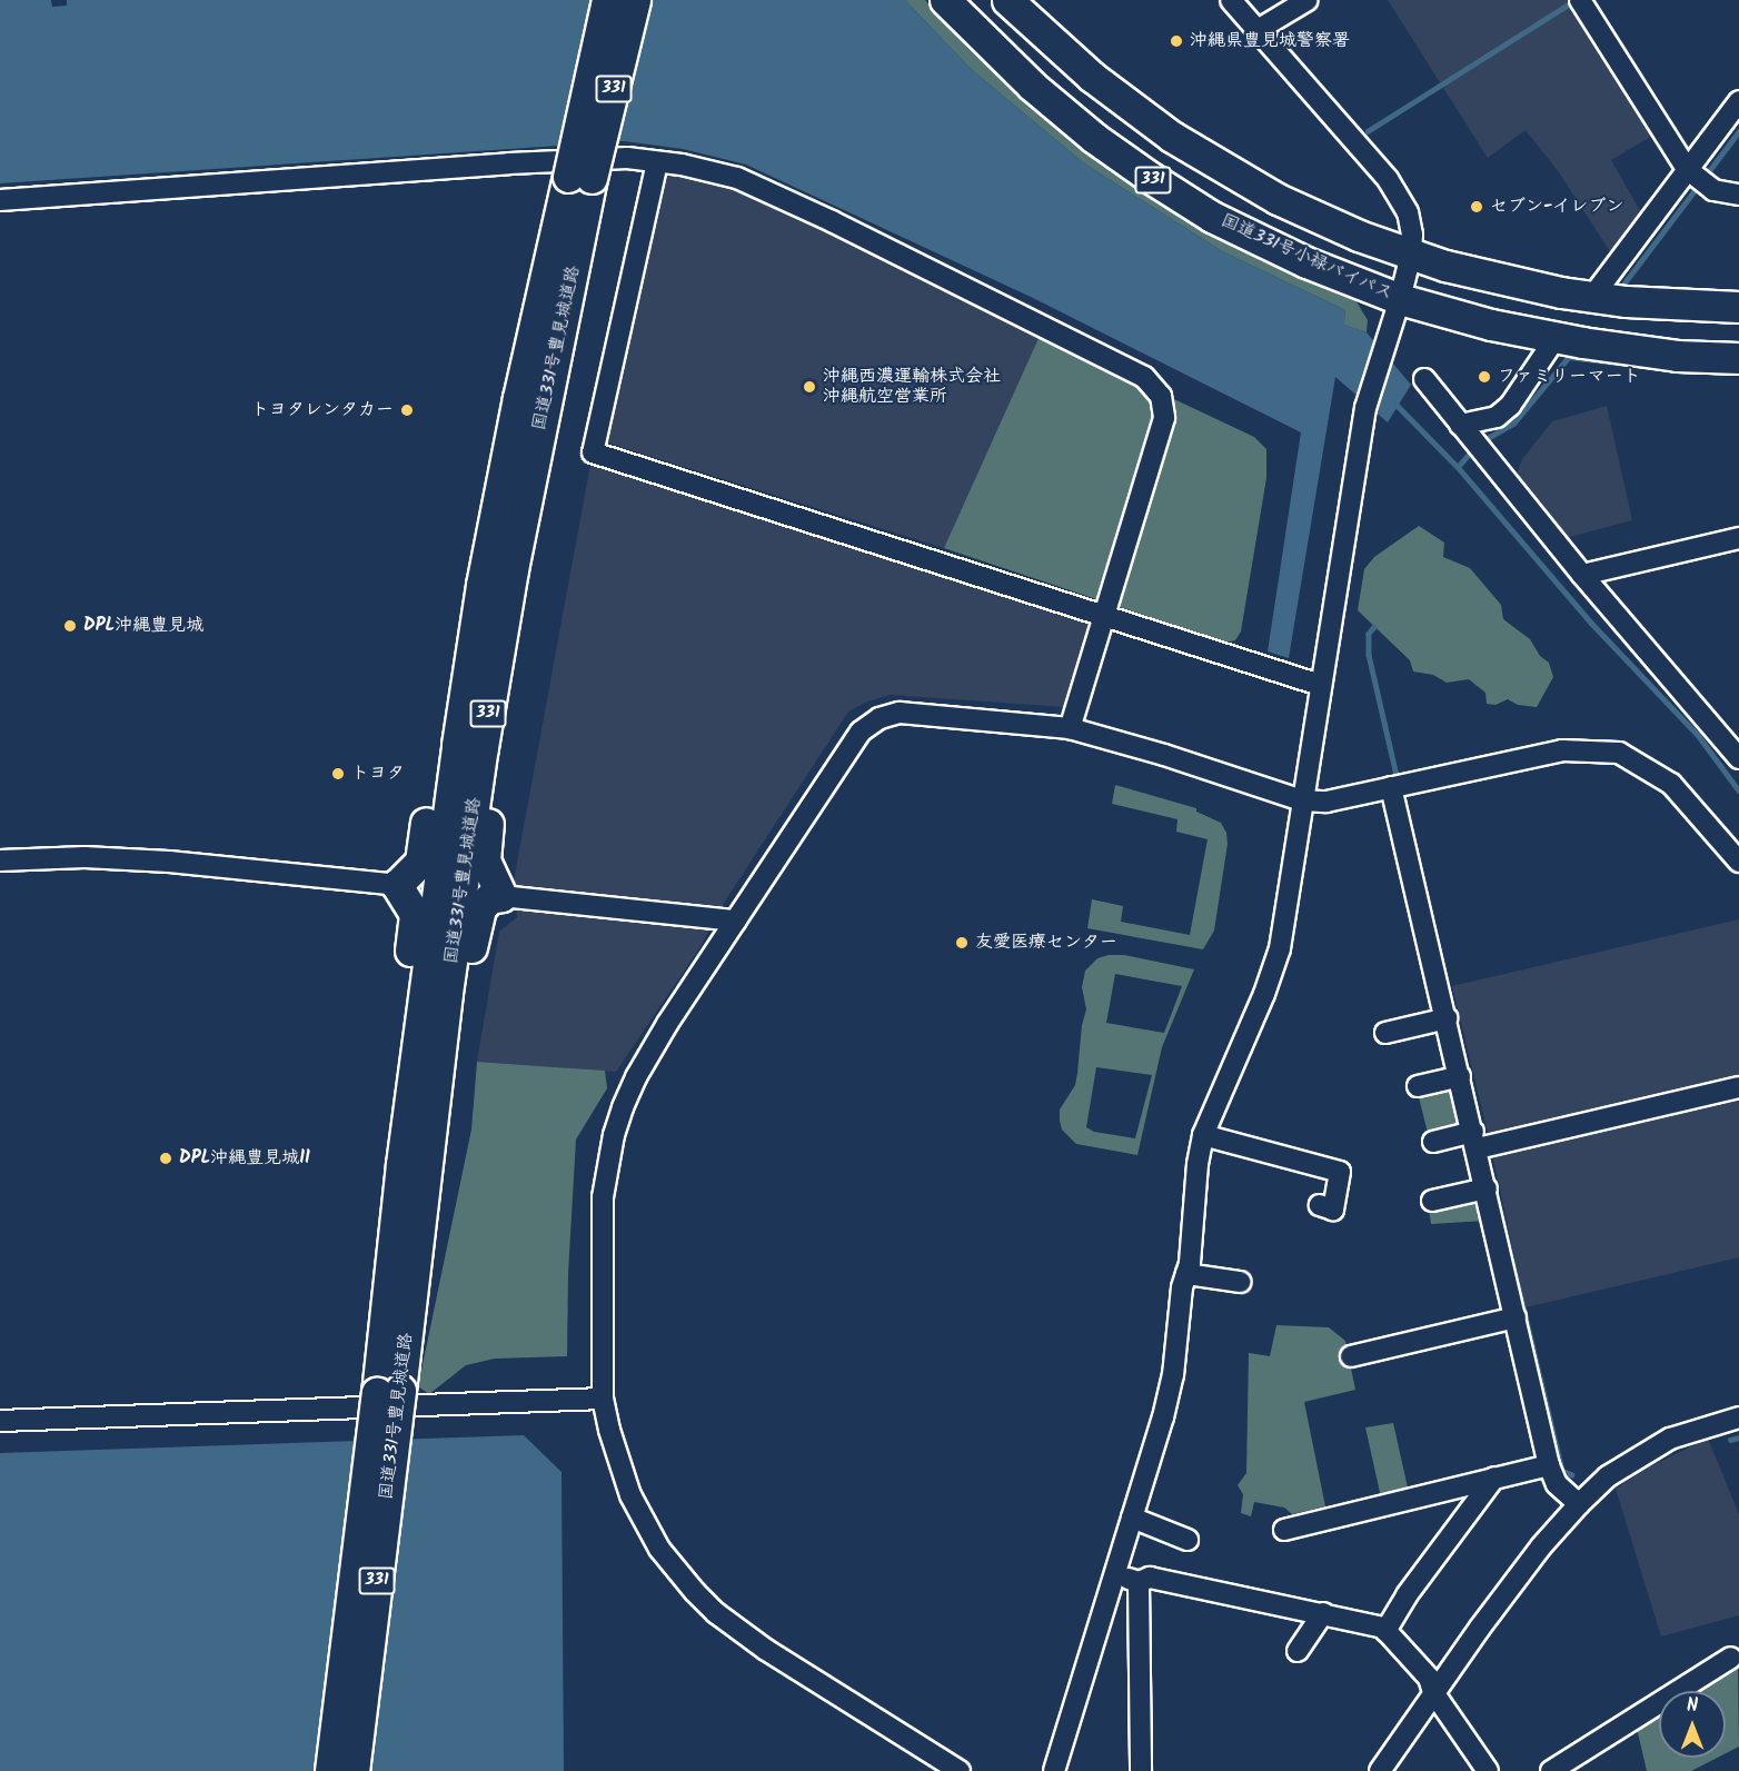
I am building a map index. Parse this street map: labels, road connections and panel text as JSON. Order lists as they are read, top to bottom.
{
  "streets": {
    "highway": ["331", "国道331号小禄バイパス", "国道331号豊見城道路"]
  },
  "places": [
    "沖縄県豊見城警察署",
    "セブン-イレブン",
    "ファミリーマート",
    "沖縄西濃運輸株式会社 沖縄航空営業所",
    "トヨタレンタカー",
    "DPL沖縄豊見城",
    "トヨタ",
    "友愛医療センター",
    "DPL沖縄豊見城II"
  ],
  "north": "top"
}
